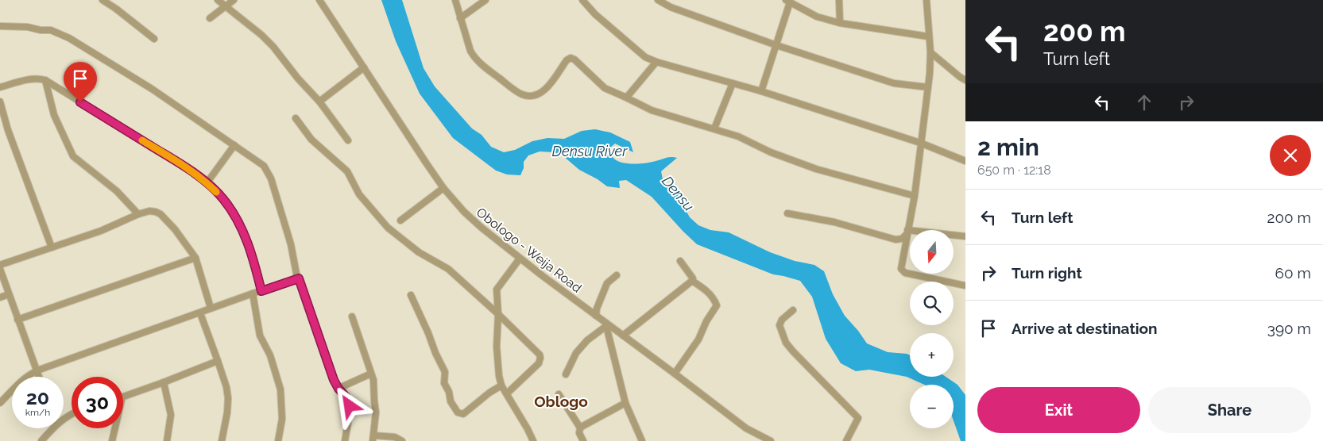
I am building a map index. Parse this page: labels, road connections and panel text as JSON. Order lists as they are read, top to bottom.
{
  "streets": {
    "street": ["Obologo - Weija Road"]
  },
  "districts": ["Oblogo"],
  "water": ["Densu River", "Densu"],
  "north": "bottom",
  "page": {
    "turn": ["200 m", "Turn left"],
    "heading": ["2 min", "650 m · 12:18"],
    "list": [
      {
        "name": "Turn left",
        "value": "200 m"
      },
      {
        "name": "Turn right",
        "value": "60 m"
      },
      {
        "name": "Arrive at destination",
        "value": "390 m"
      }
    ],
    "map_buttons": ["+", "−"],
    "speed": "20 km/h",
    "limit": "30",
    "buttons": ["Exit", "Share"]
  }
}
